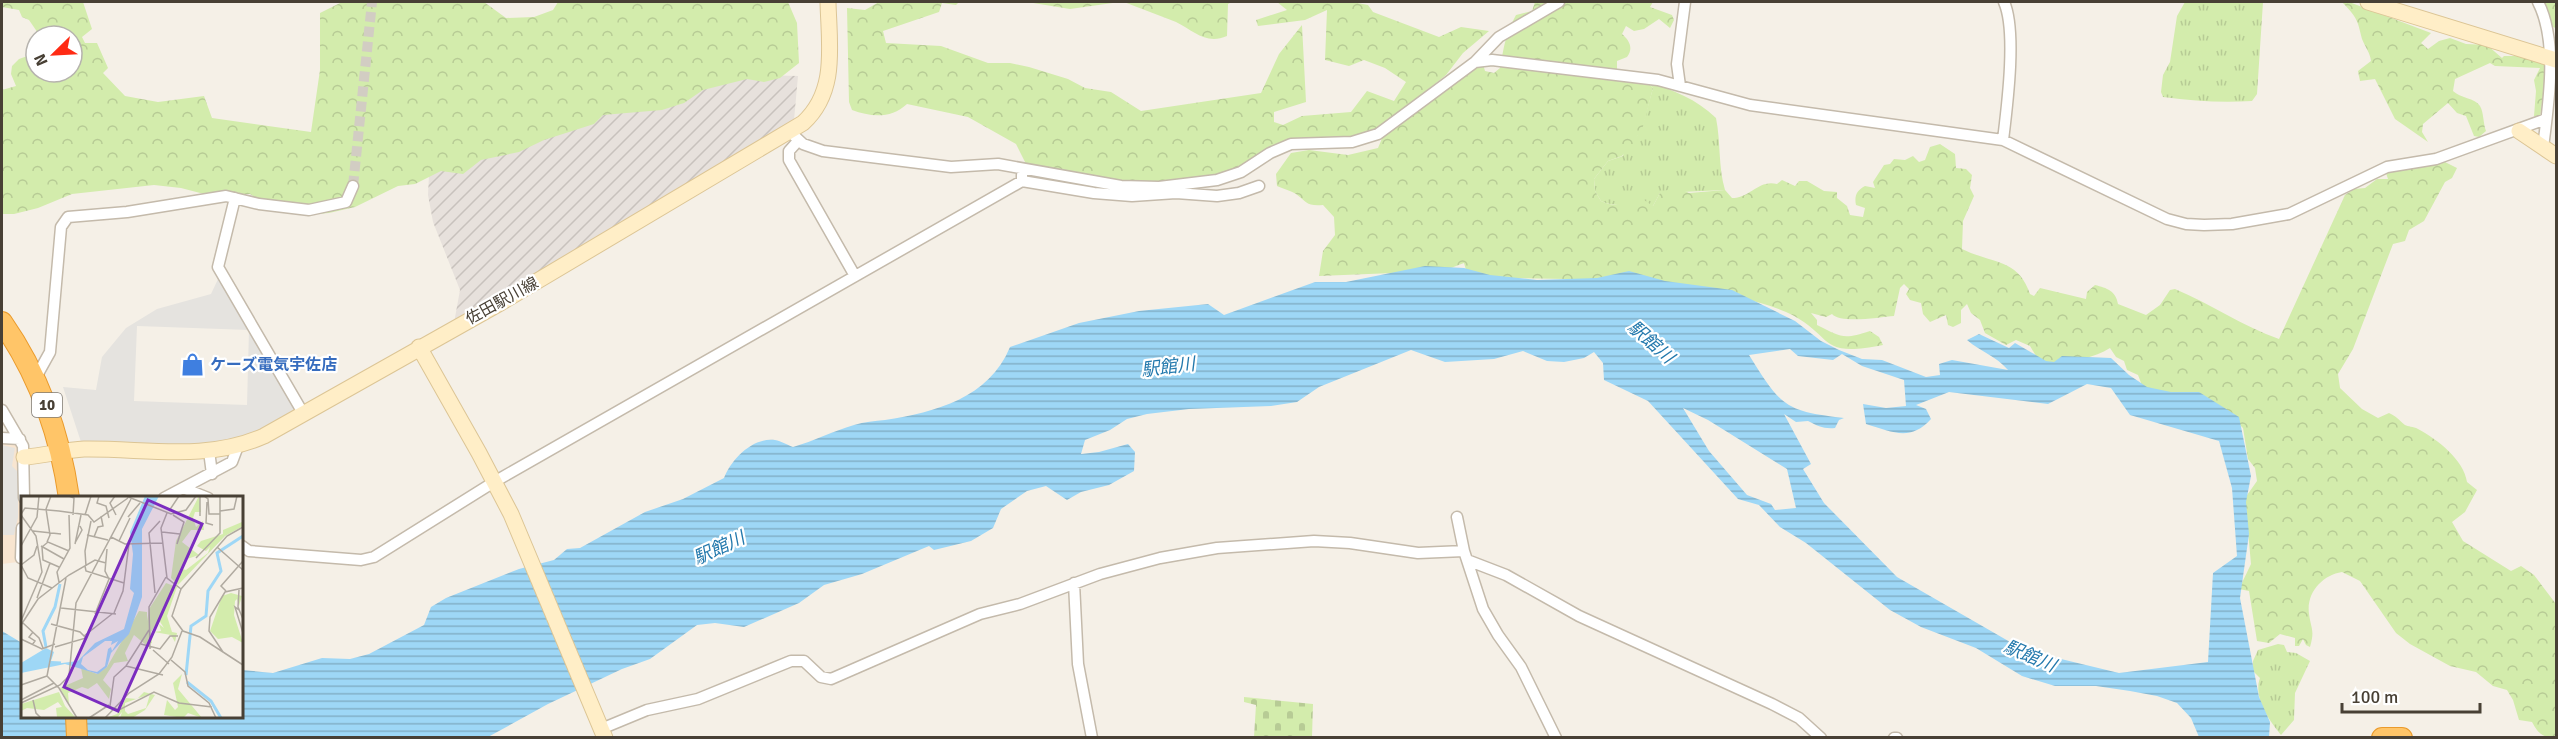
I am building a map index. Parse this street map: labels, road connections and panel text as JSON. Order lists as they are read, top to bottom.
{
  "streets": {
    "highway": ["10"],
    "main road": ["佐田駅川線"]
  },
  "crossings": [
    ["佐田駅川線", "10"]
  ],
  "water": ["駅館川"],
  "places": {
    "shop": ["ケーズ電気宇佐店"]
  },
  "scale_bar": "100 m",
  "north": "bottom left"
}
